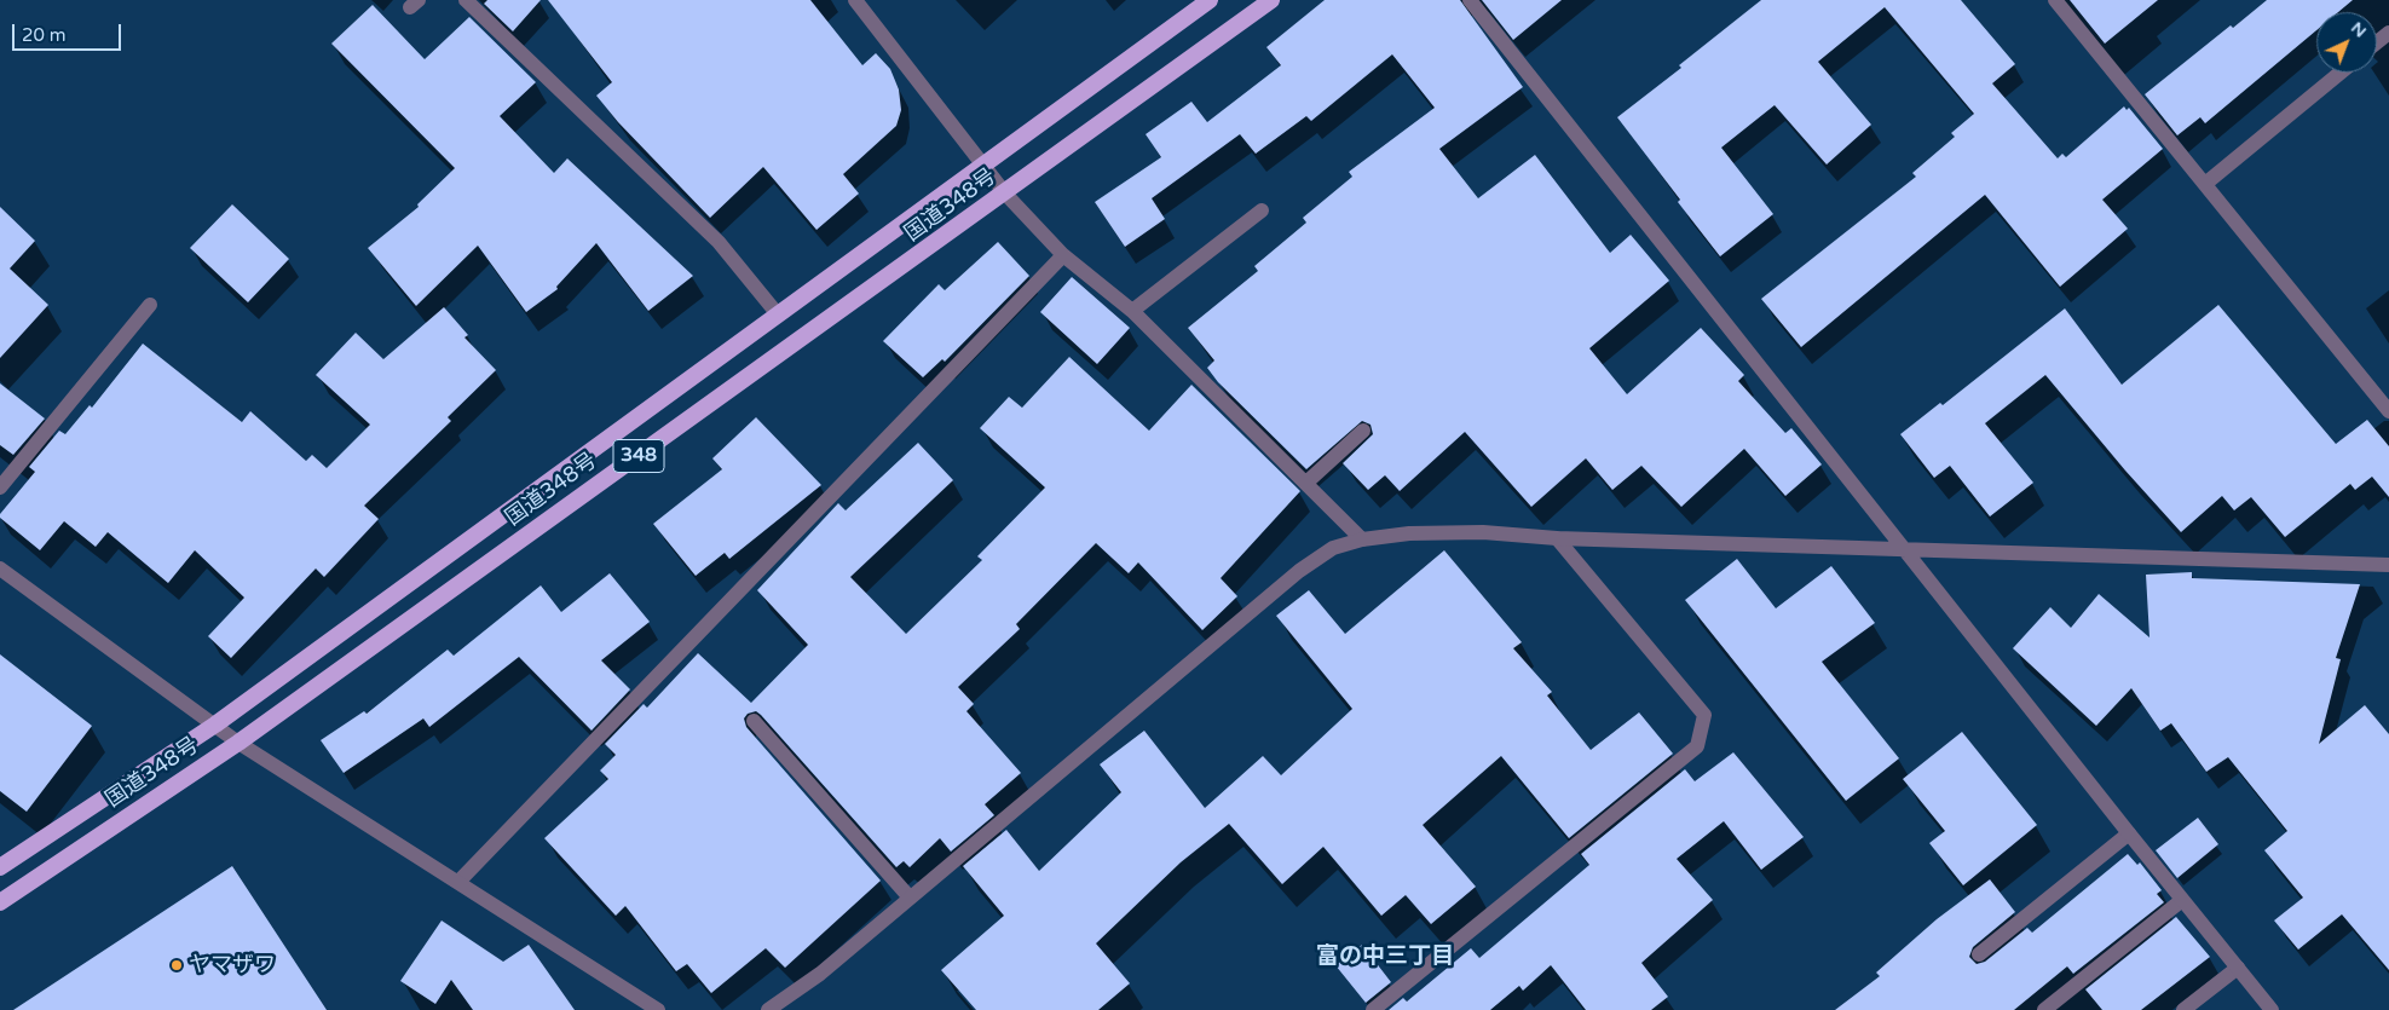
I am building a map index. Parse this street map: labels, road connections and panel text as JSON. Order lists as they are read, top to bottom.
{
  "streets": {
    "highway": ["国道348号", "348"]
  },
  "districts": ["富の中三丁目"],
  "places": ["ヤマザワ"],
  "scale_bar": "20 m",
  "north": "top right"
}
